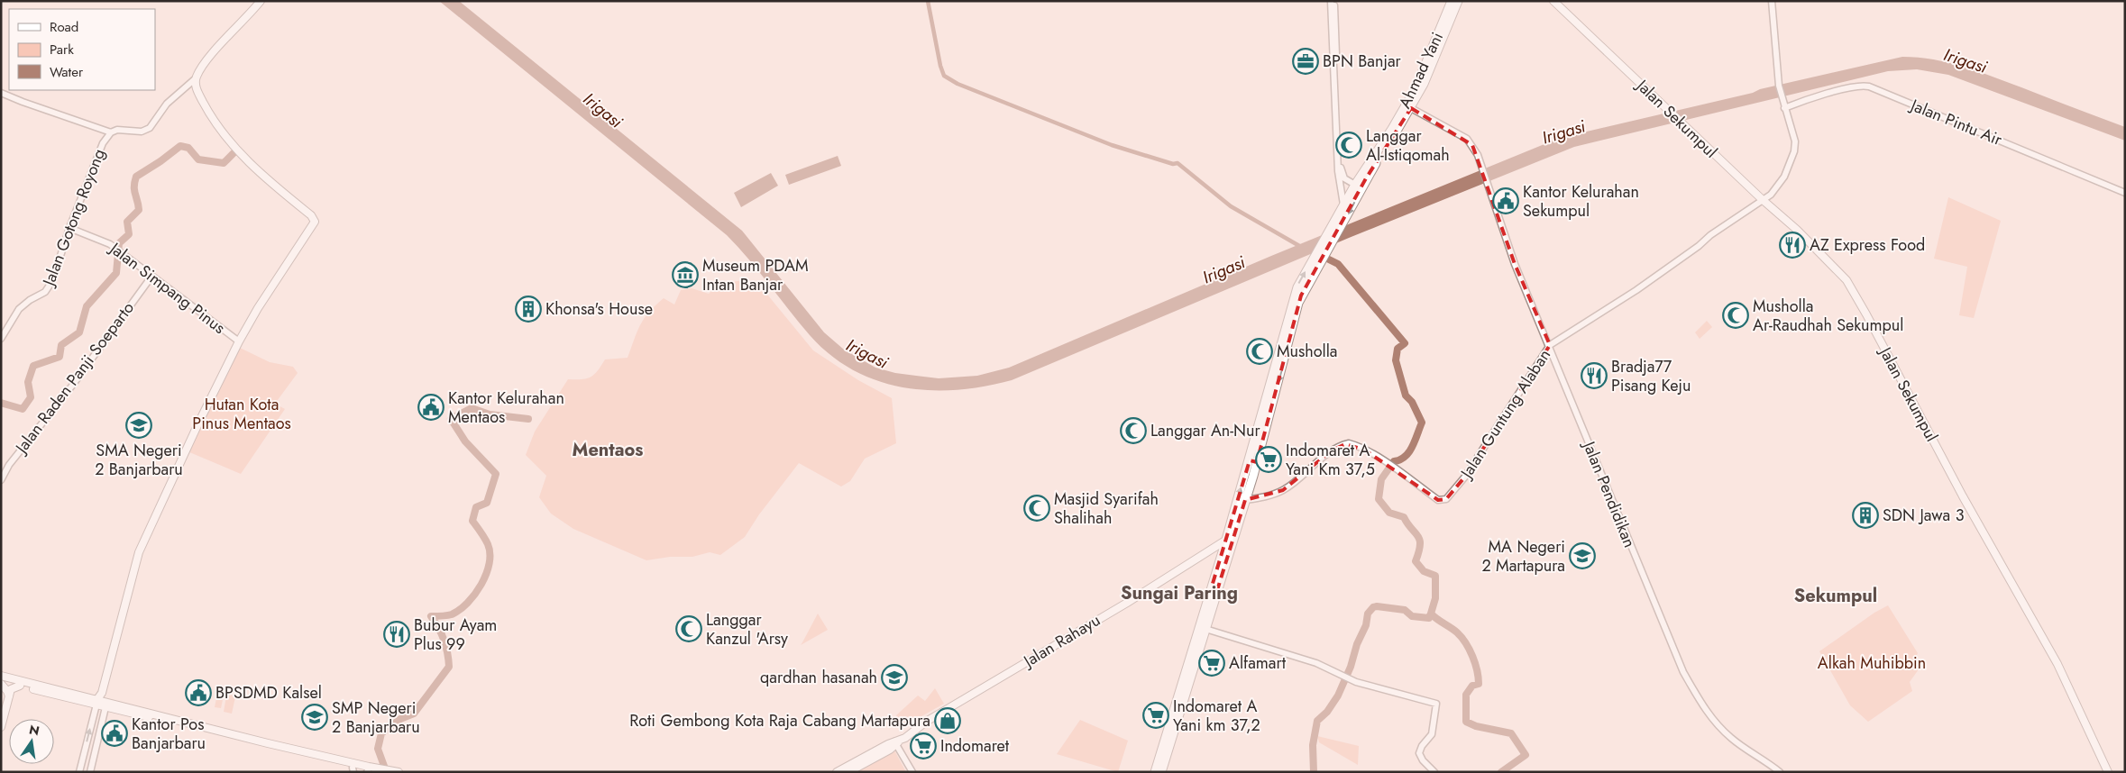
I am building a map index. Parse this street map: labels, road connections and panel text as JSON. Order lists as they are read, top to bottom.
{
  "streets": {
    "highway": ["Ahmad Yani"],
    "main road": ["Jalan Sekumpul", "Jalan Rahayu"],
    "street": [
      "Jalan Pintu Air",
      "Jalan Gotong Royong",
      "Jalan Simpang Pinus",
      "Jalan Raden Panji Soeparto",
      "Jalan Guntung Alaban",
      "Jalan Pendidikan"
    ]
  },
  "crossings": [
    ["Jalan Sekumpul", "Jalan Guntung Alaban"],
    ["Jalan Pintu Air", "Jalan Guntung Alaban"],
    ["Jalan Gotong Royong", "Jalan Simpang Pinus"],
    ["Jalan Simpang Pinus", "Jalan Raden Panji Soeparto"],
    ["Jalan Guntung Alaban", "Jalan Pendidikan"]
  ],
  "districts": ["Mentaos", "Sungai Paring", "Sekumpul"],
  "water": ["Irigasi"],
  "parks": ["Hutan Kota Pinus Mentaos", "Alkah Muhibbin"],
  "places": {
    "office": ["BPN Banjar"],
    "mosque": [
      "Langgar Al-Istiqomah",
      "Musholla Ar-Raudhah Sekumpul",
      "Musholla",
      "Langgar An-Nur",
      "Masjid Syarifah Shalihah",
      "Langgar Kanzul 'Arsy"
    ],
    "public building": [
      "Kantor Kelurahan Sekumpul",
      "Kantor Kelurahan Mentaos",
      "BPSDMD Kalsel",
      "Kantor Pos Banjarbaru"
    ],
    "restaurant": ["AZ Express Food", "Bradja77 Pisang Keju", "Bubur Ayam Plus 99"],
    "museum": ["Museum PDAM Intan Banjar"],
    "building": ["Khonsa's House", "SDN Jawa 3"],
    "school or university": [
      "SMA Negeri 2 Banjarbaru",
      "MA Negeri 2 Martapura",
      "qardhan hasanah",
      "SMP Negeri 2 Banjarbaru"
    ],
    "supermarket": [
      "Indomaret A Yani Km 37,5",
      "Alfamart",
      "Indomaret A Yani km 37,2",
      "Indomaret"
    ],
    "shop": ["Roti Gembong Kota Raja Cabang Martapura"]
  },
  "legend": ["Road", "Park", "Water"],
  "north": "top"
}
